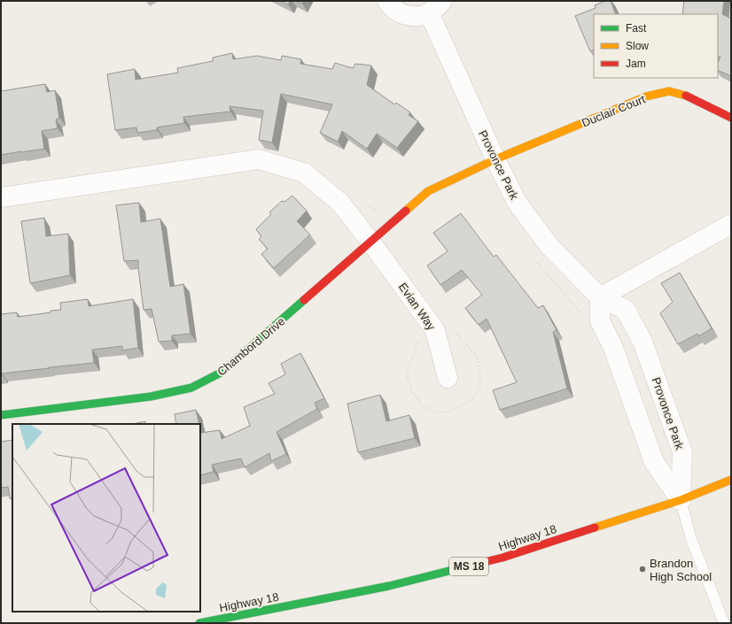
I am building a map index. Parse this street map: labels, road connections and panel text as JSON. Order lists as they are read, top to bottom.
{
  "streets": {
    "street": [
      "Duclair Court",
      "Provonce Park",
      "Evian Way",
      "Chambord Drive",
      "Highway 18",
      "MS 18"
    ]
  },
  "crossings": [
    ["Duclair Court", "Provonce Park"],
    ["Duclair Court", "Chambord Drive"],
    ["Provonce Park", "Chambord Drive"],
    ["Provonce Park", "Highway 18"],
    ["Evian Way", "Chambord Drive"]
  ],
  "places": ["Brandon High School"],
  "legend": ["Fast", "Slow", "Jam"]
}
